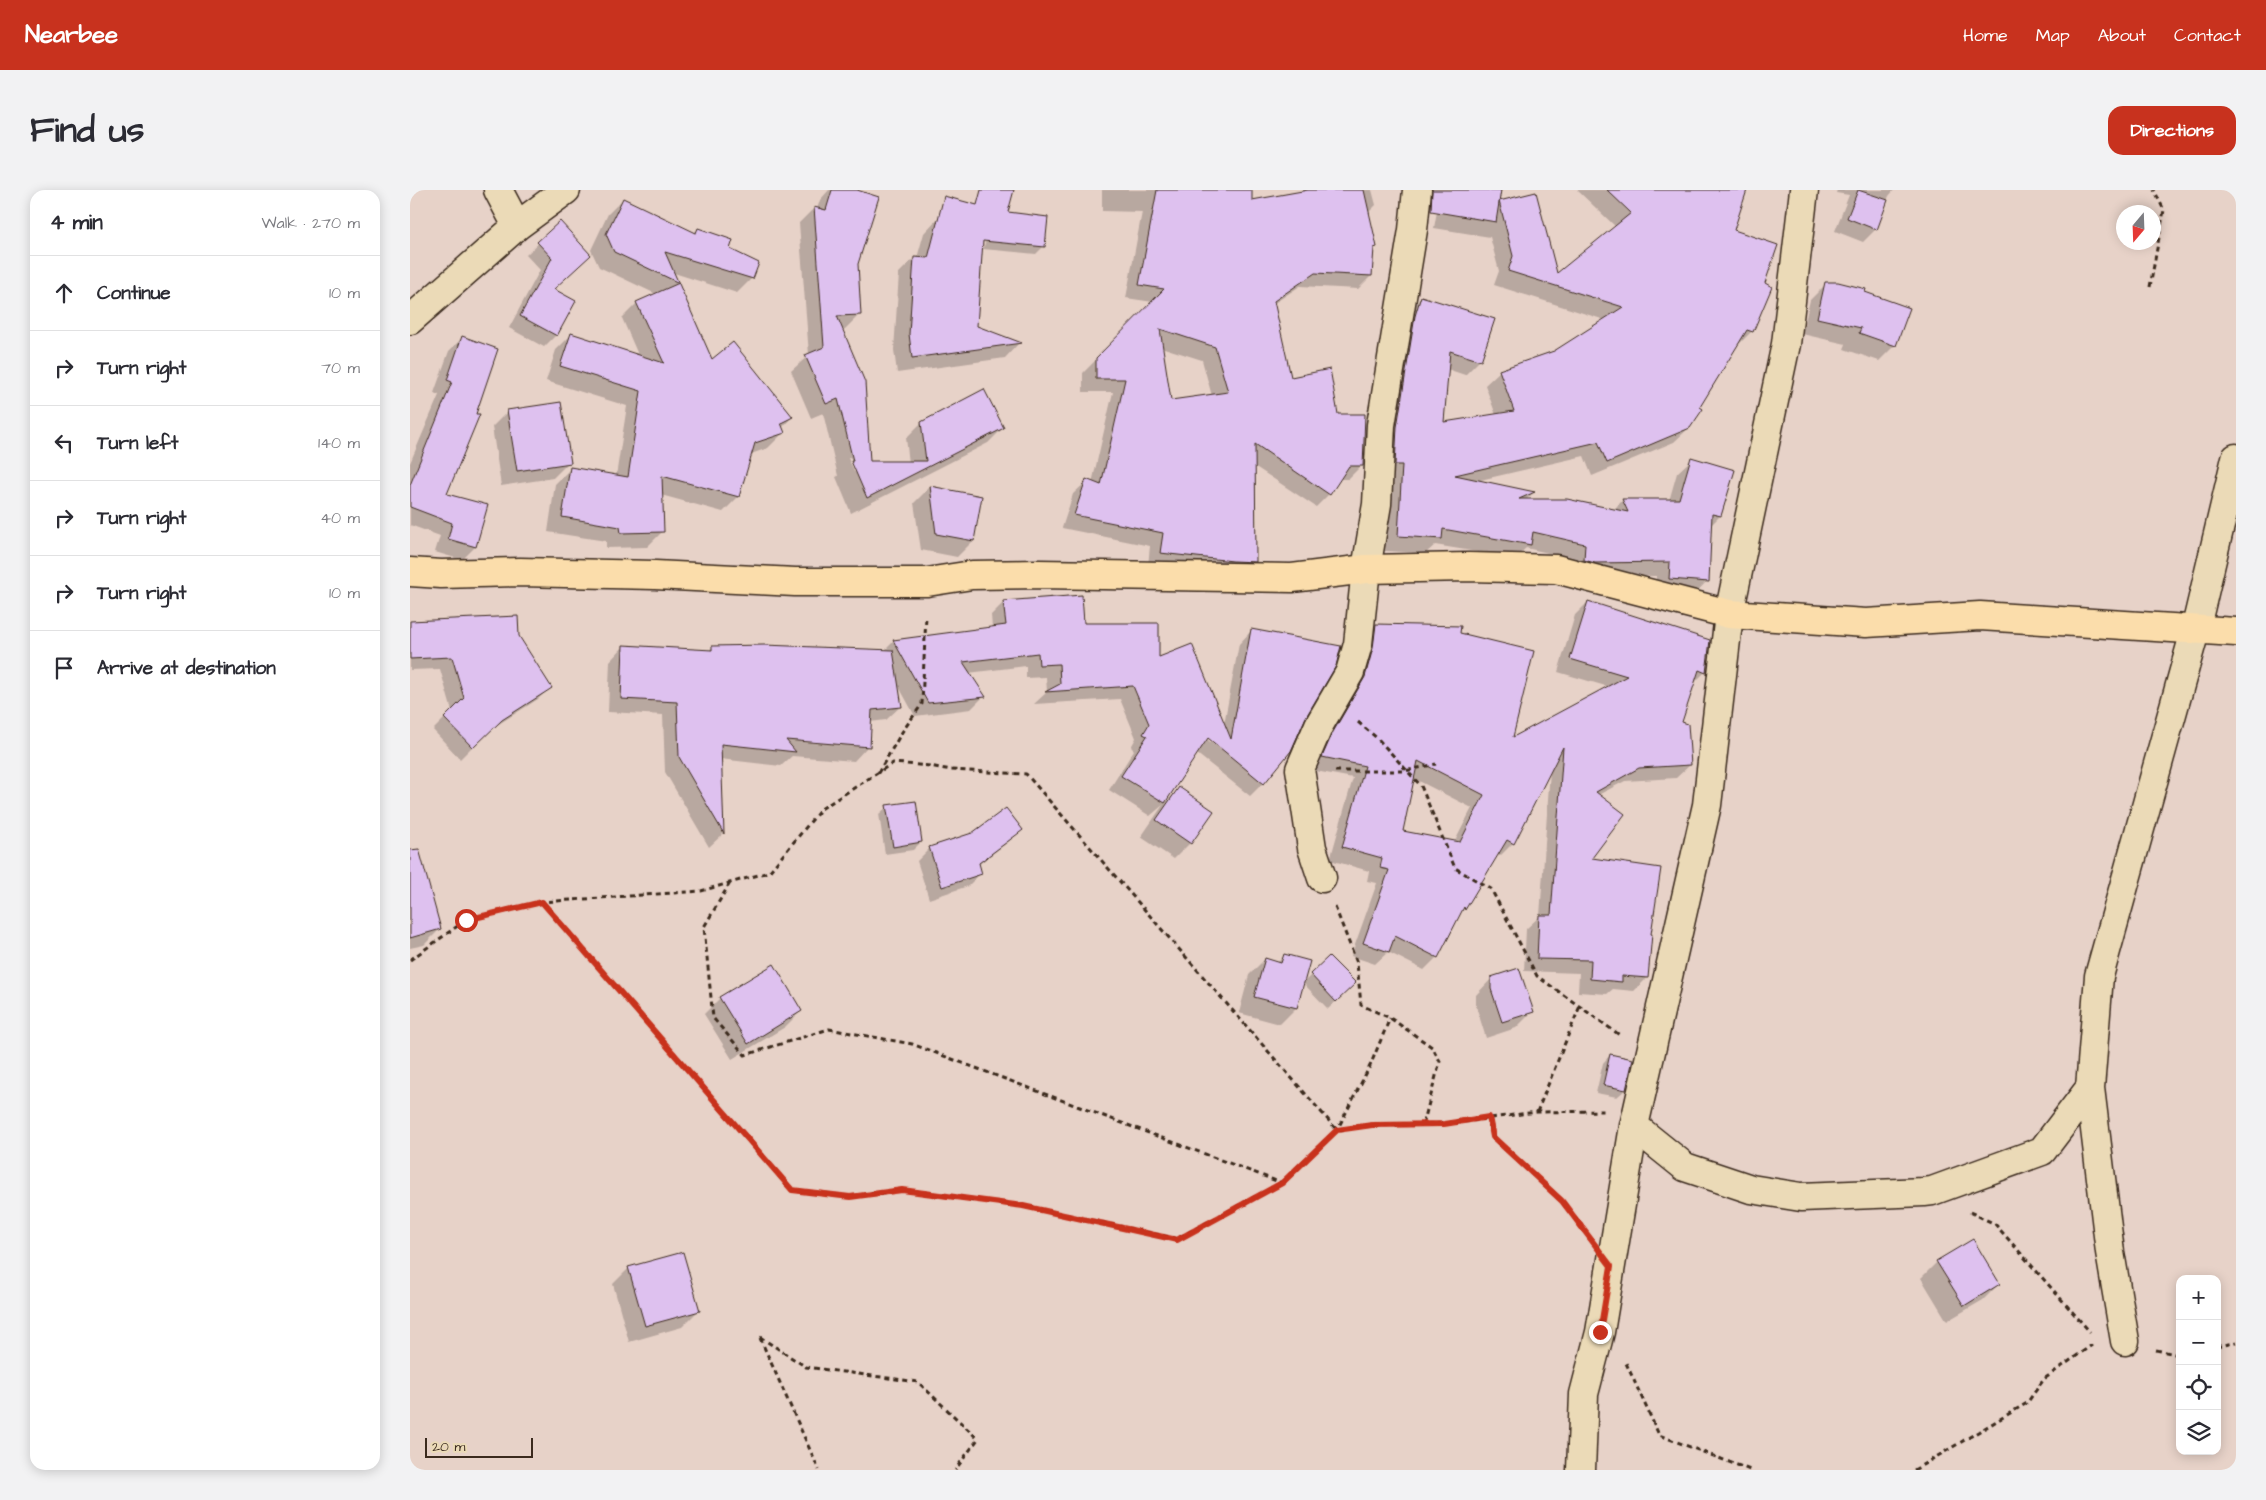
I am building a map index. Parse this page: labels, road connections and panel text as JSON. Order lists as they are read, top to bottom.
{
  "scale_bar": "20 m",
  "north": "bottom",
  "page": {
    "header": "Nearbee",
    "nav": [
      "Home",
      "Map",
      "About",
      "Contact"
    ],
    "title": "Find us",
    "buttons": "Directions",
    "heading": ["4 min", "Walk · 270 m"],
    "list": [
      ["Continue", "10 m"],
      ["Turn right", "70 m"],
      ["Turn left", "140 m"],
      ["Turn right", "40 m"],
      ["Turn right", "10 m"],
      "Arrive at destination"
    ],
    "map_buttons": ["+", "−"],
    "scale": "20 m"
  }
}
